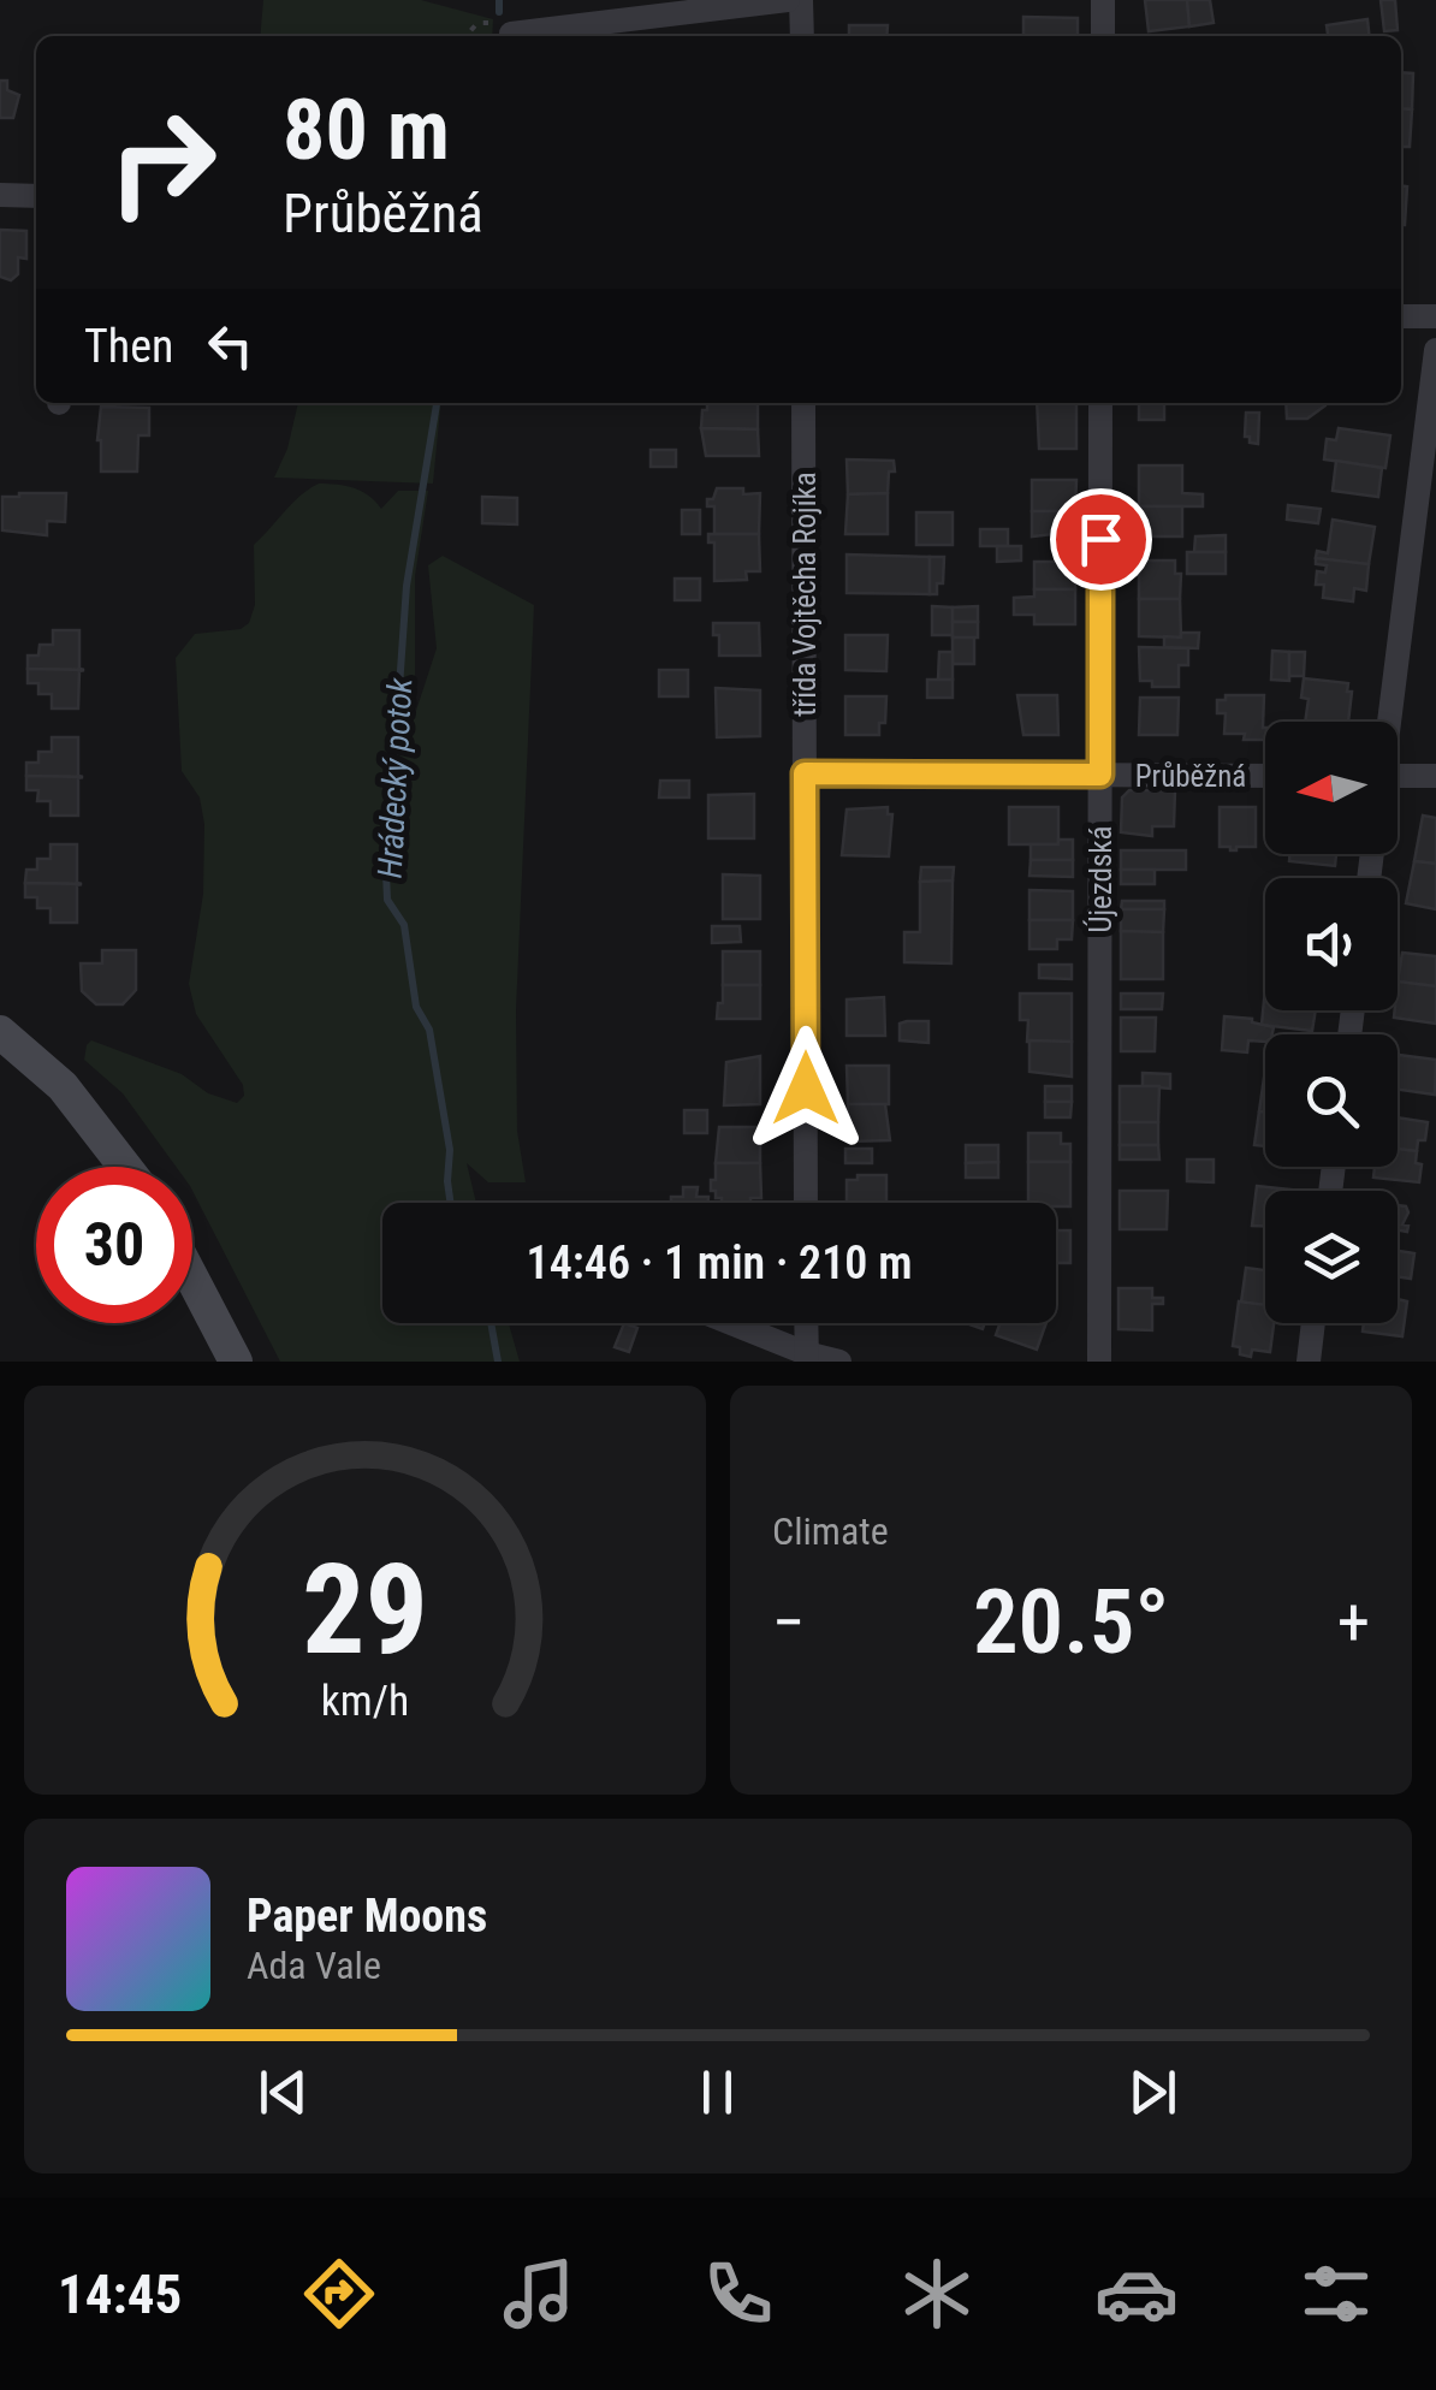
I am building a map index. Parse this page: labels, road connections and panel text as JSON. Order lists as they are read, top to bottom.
{
  "streets": {
    "street": ["třída Vojtěcha Rojíka", "Průběžná", "Újezdská"]
  },
  "crossings": [
    ["třída Vojtěcha Rojíka", "Průběžná"],
    ["Průběžná", "Újezdská"]
  ],
  "water": ["Hrádecký potok"],
  "north": "left",
  "page": {
    "turn": ["80 m", "Průběžná"],
    "then": "Then",
    "limit": "30",
    "trip": "14:46 · 1 min · 210 m",
    "tile": "Climate",
    "heat": ["−", "20.5°", "+"],
    "song": ["Paper Moons", "Ada Vale"],
    "tabs": "14:45",
    "gauge": ["29", "km/h"]
  }
}
